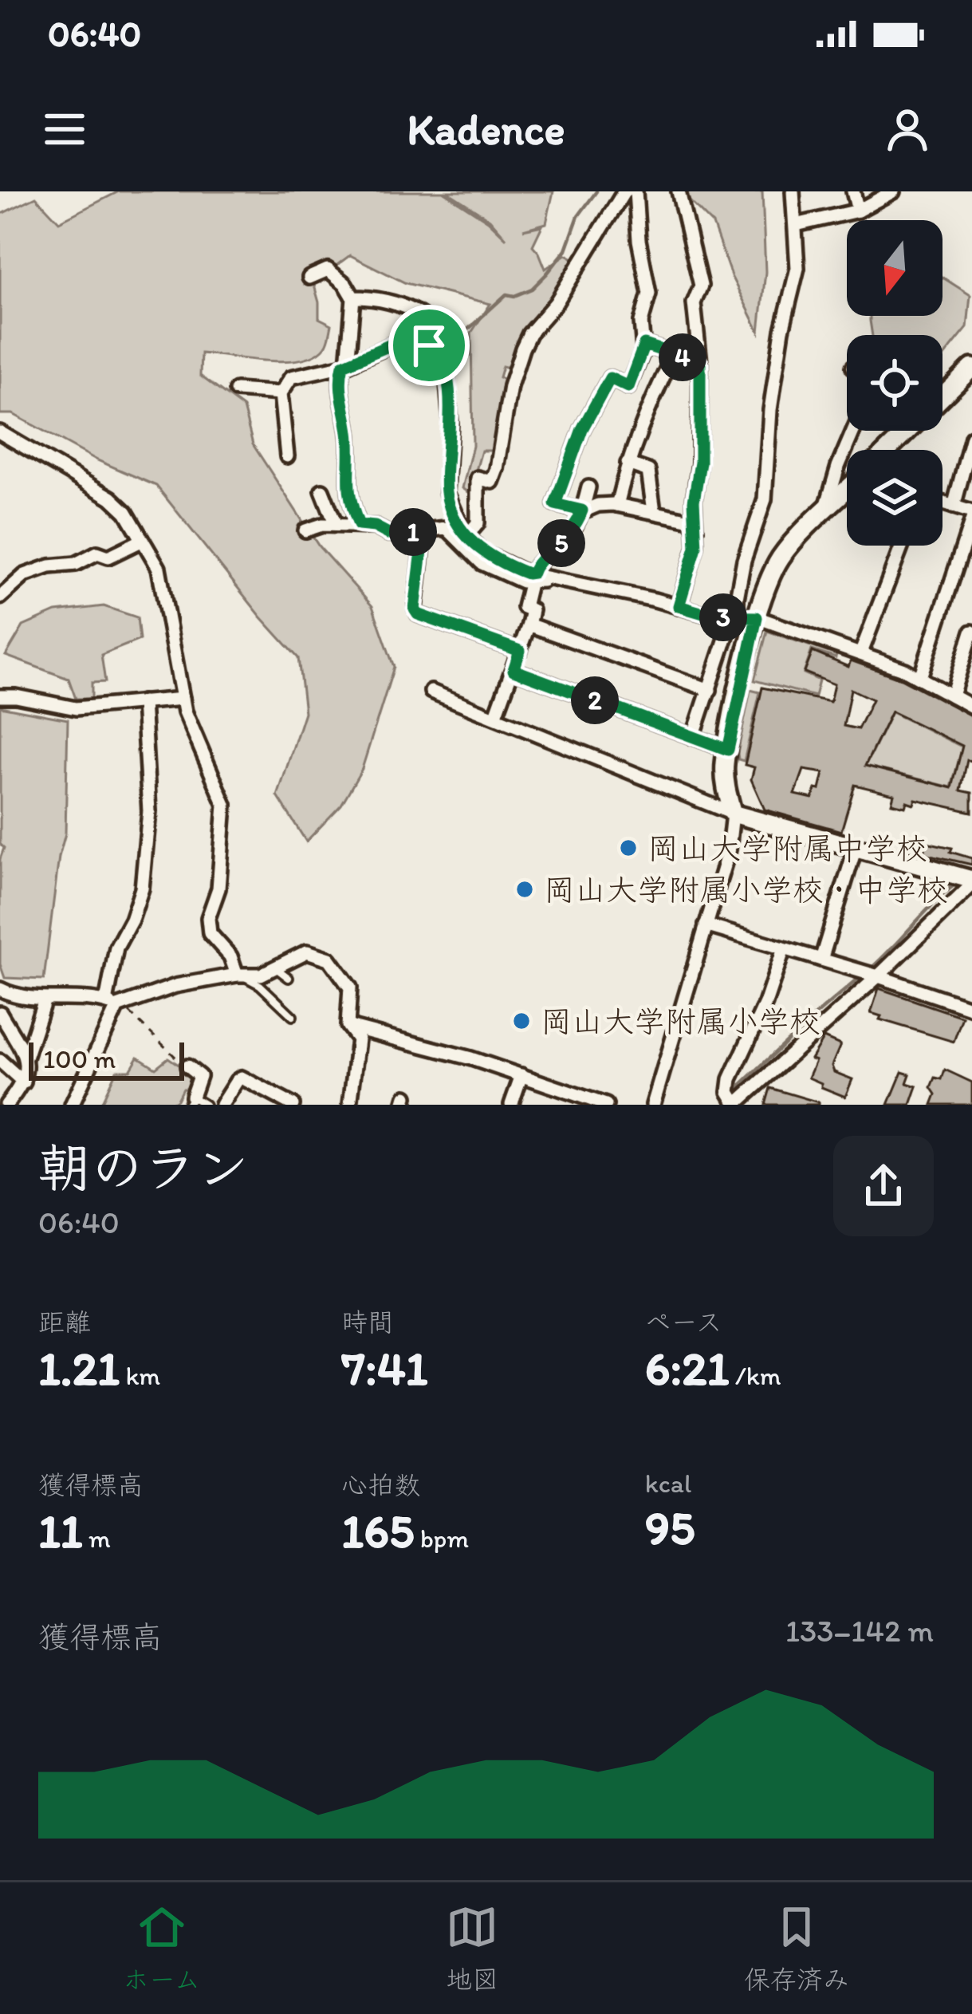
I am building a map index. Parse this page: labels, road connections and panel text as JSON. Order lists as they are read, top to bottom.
{
  "places": ["岡山大学附属中学校", "岡山大学附属小学校・中学校", "岡山大学附属小学校"],
  "scale_bar": "100 m",
  "north": "bottom",
  "page": {
    "status": "06:40",
    "header": "Kadence",
    "pins": [
      "4",
      "1",
      "5",
      "3",
      "2"
    ],
    "scale": "100 m",
    "heading": ["朝のラン", "06:40"],
    "stats": [
      ["距離", "1.21 km"],
      ["時間", "7:41"],
      ["ペース", "6:21 /km"],
      ["獲得標高", "11 m"],
      ["心拍数", "165 bpm"],
      ["kcal", "95"]
    ],
    "chart": ["獲得標高", "133–142 m"],
    "tabs": ["ホーム", "地図", "保存済み"]
  }
}
